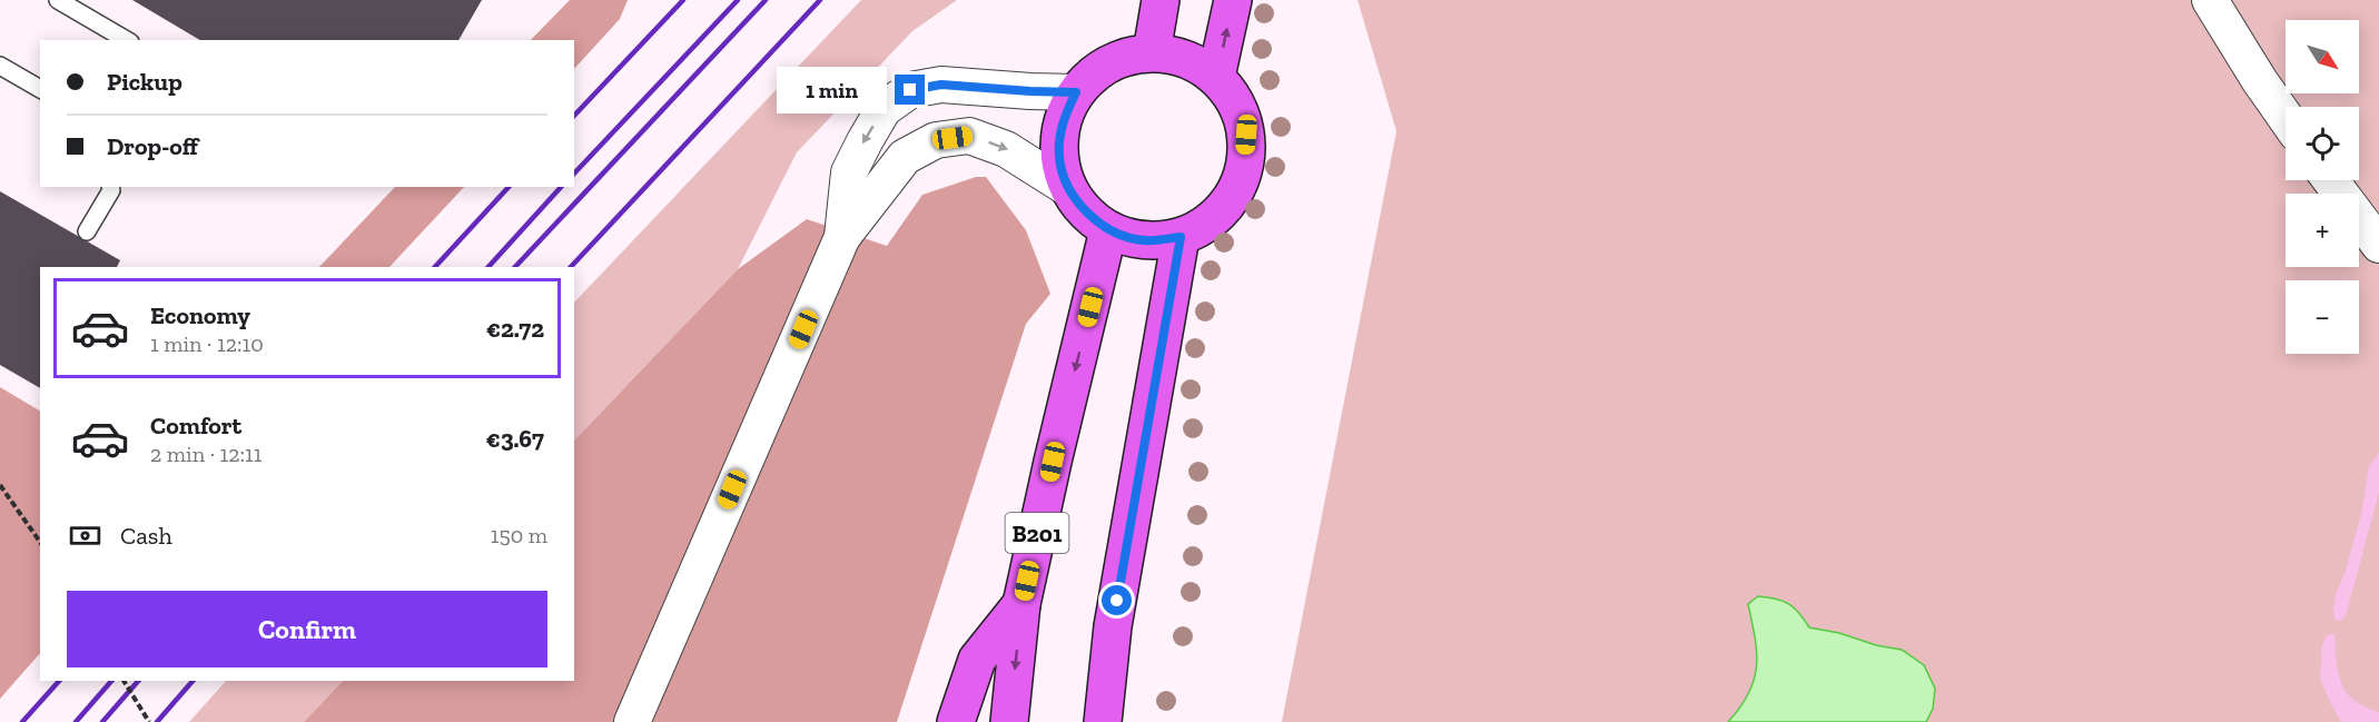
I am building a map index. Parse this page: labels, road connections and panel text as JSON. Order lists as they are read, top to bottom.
{
  "streets": {
    "highway": ["B201"]
  },
  "north": "bottom right",
  "page": {
    "map_buttons": ["+", "−"],
    "banner": ["Pickup", "Drop-off"],
    "bubble": "1 min",
    "list": [
      {
        "name": "Economy",
        "note": "1 min · 12:10",
        "value": "€2.72"
      },
      {
        "name": "Comfort",
        "note": "2 min · 12:11",
        "value": "€3.67"
      }
    ],
    "pay": ["Cash", "150 m"],
    "buttons": "Confirm"
  }
}
